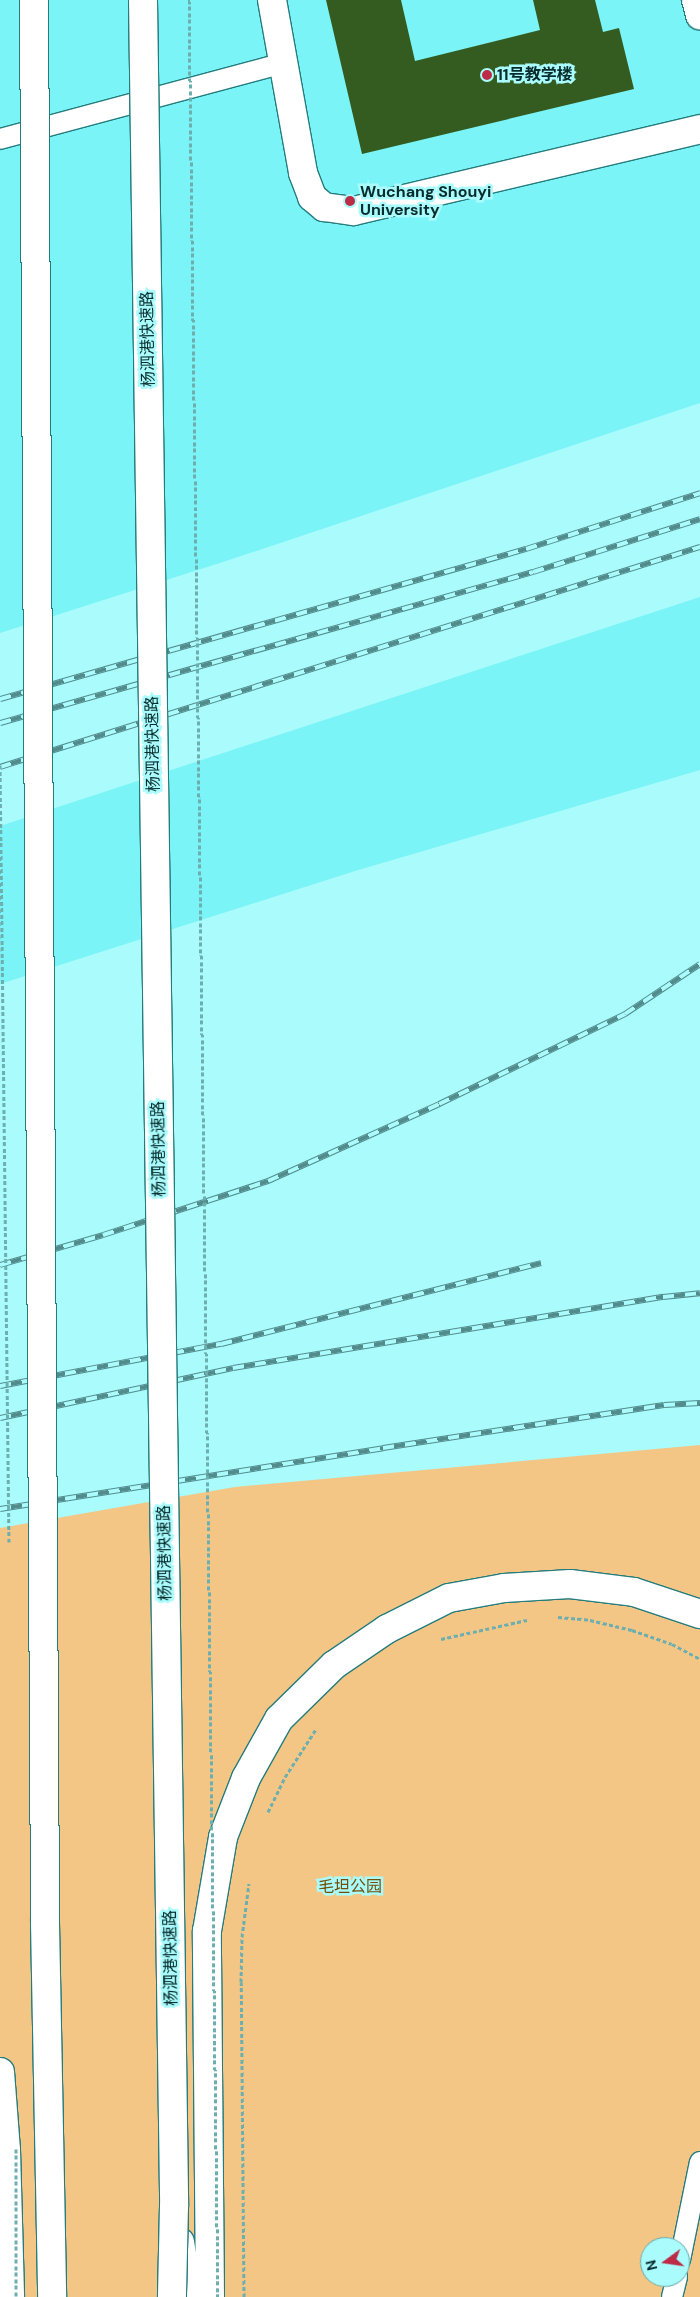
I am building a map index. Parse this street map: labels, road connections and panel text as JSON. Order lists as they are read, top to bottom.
{
  "streets": {
    "main road": ["杨泗港快速路"]
  },
  "parks": ["毛坦公园"],
  "places": ["11号教学楼", "Wuchang Shouyi University"],
  "north": "left"
}
